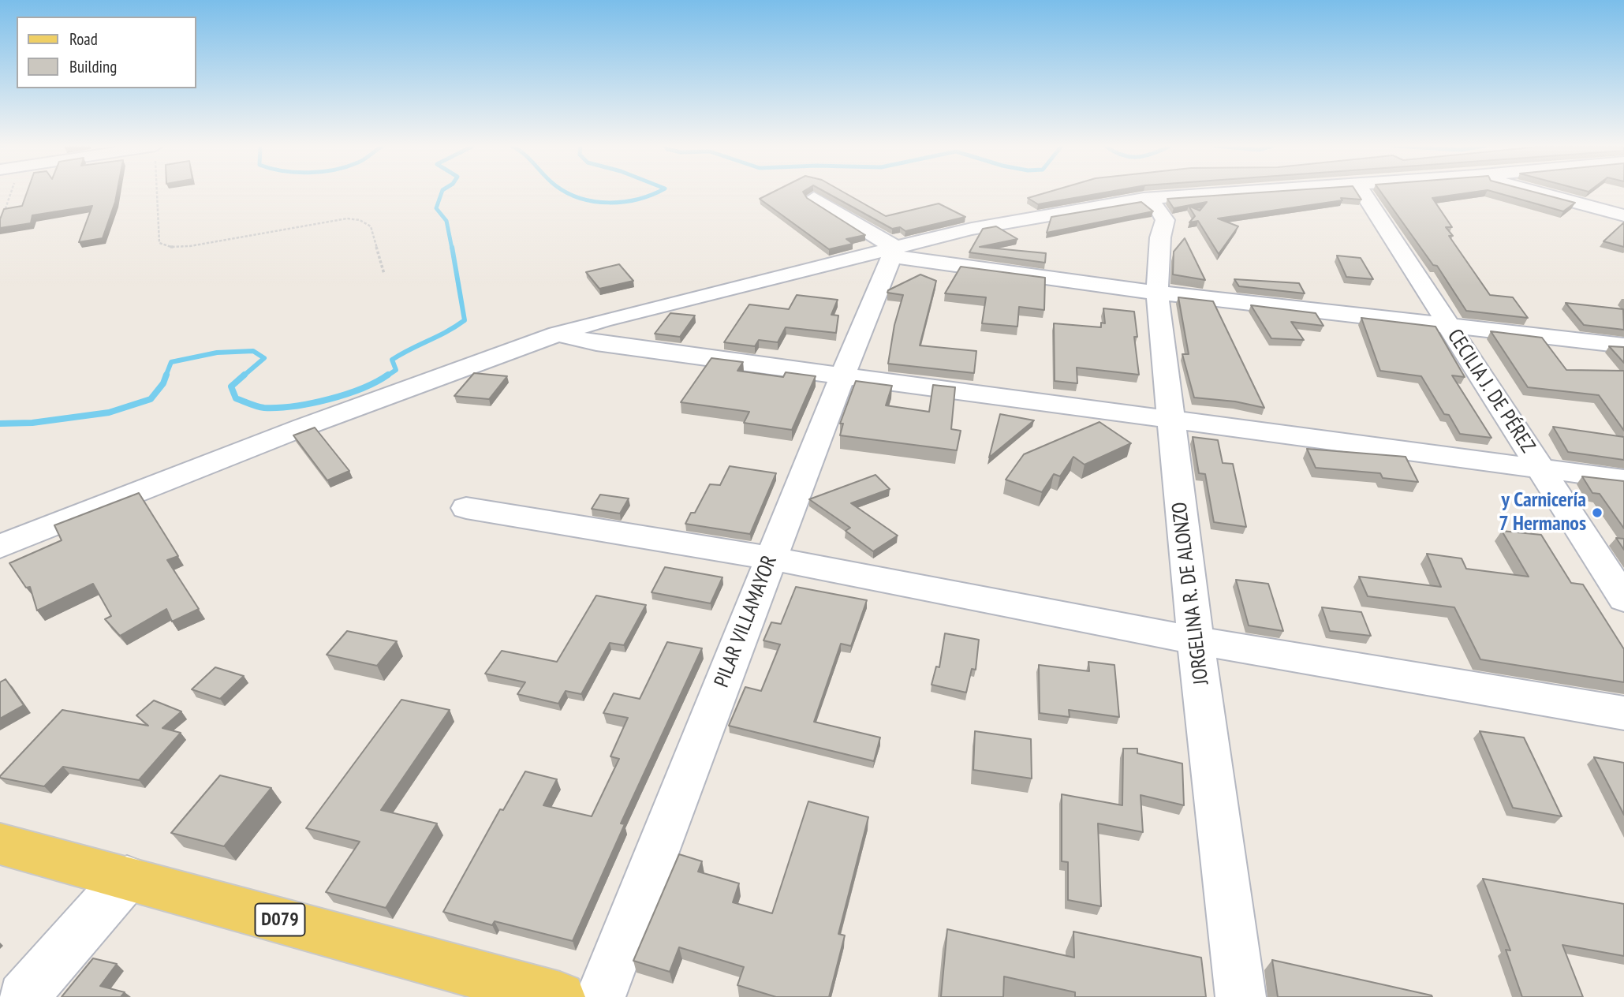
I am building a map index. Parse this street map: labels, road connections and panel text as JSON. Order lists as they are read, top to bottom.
{
  "streets": {
    "main road": ["D079"],
    "street": ["CECILIA J. DE PÉREZ", "JORGELINA R. DE ALONZO", "PILAR VILLAMAYOR"]
  },
  "places": ["y Carnicería 7 Hermanos"],
  "legend": ["Road", "Building"]
}
